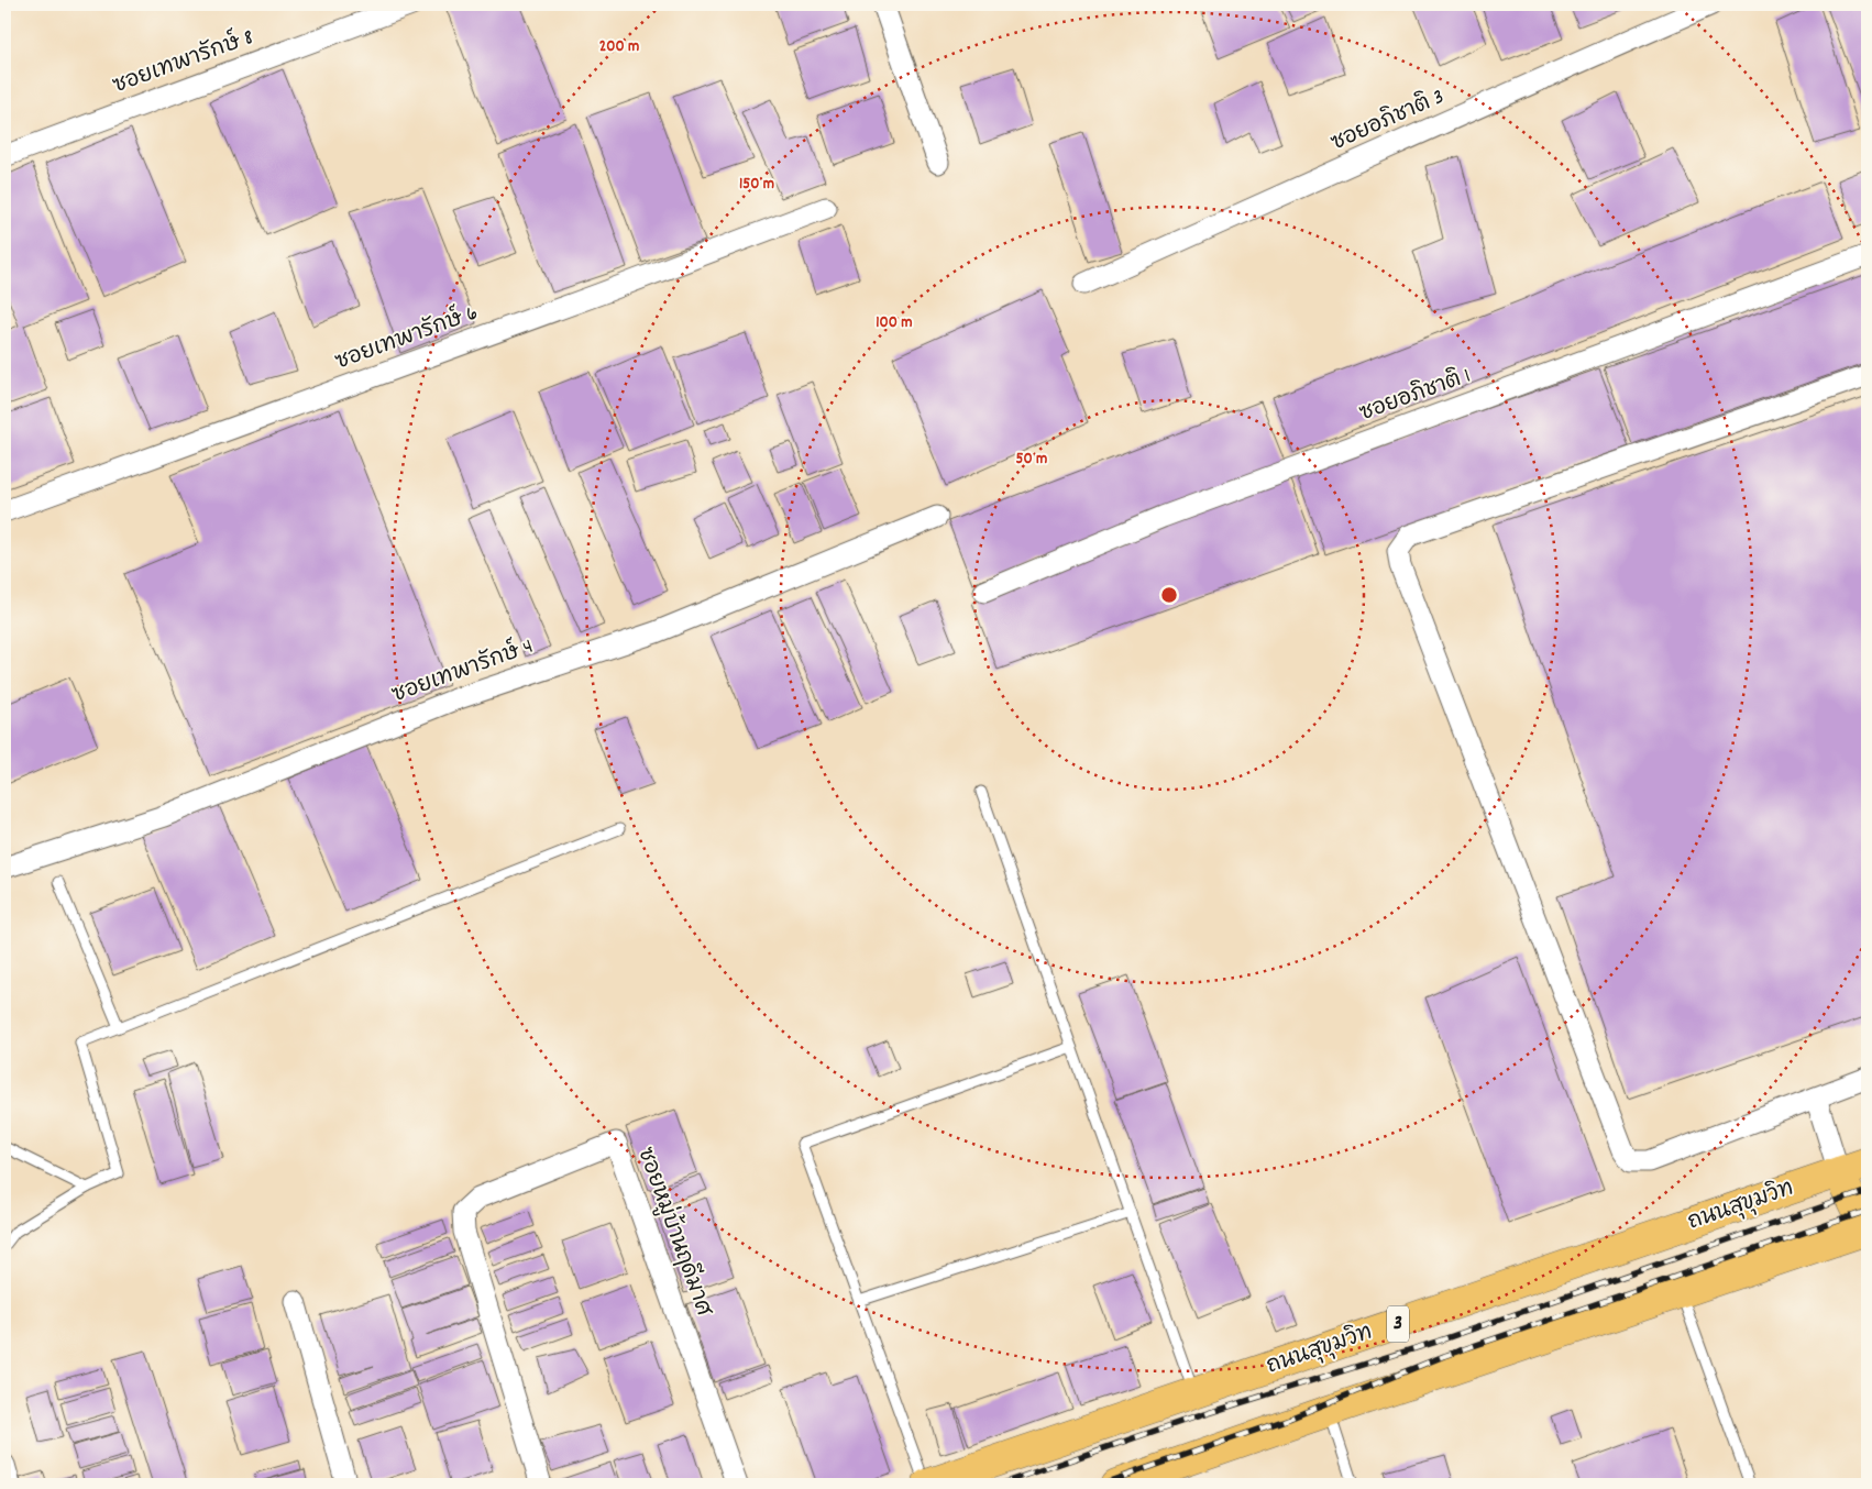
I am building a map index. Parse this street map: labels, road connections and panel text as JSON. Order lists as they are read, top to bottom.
{
  "streets": {
    "highway": ["ถนนสุขุมวิท", "3"],
    "street": [
      "ซอยเทพารักษ์ 8",
      "ซอยอภิชาติ 3",
      "ซอยเทพารักษ์ 6",
      "ซอยอภิชาติ 1",
      "ซอยเทพารักษ์ 4",
      "ซอยหมู่บ้านฤดีมาศ"
    ]
  },
  "rings": [
    "200 m",
    "150 m",
    "100 m",
    "50 m"
  ]
}
